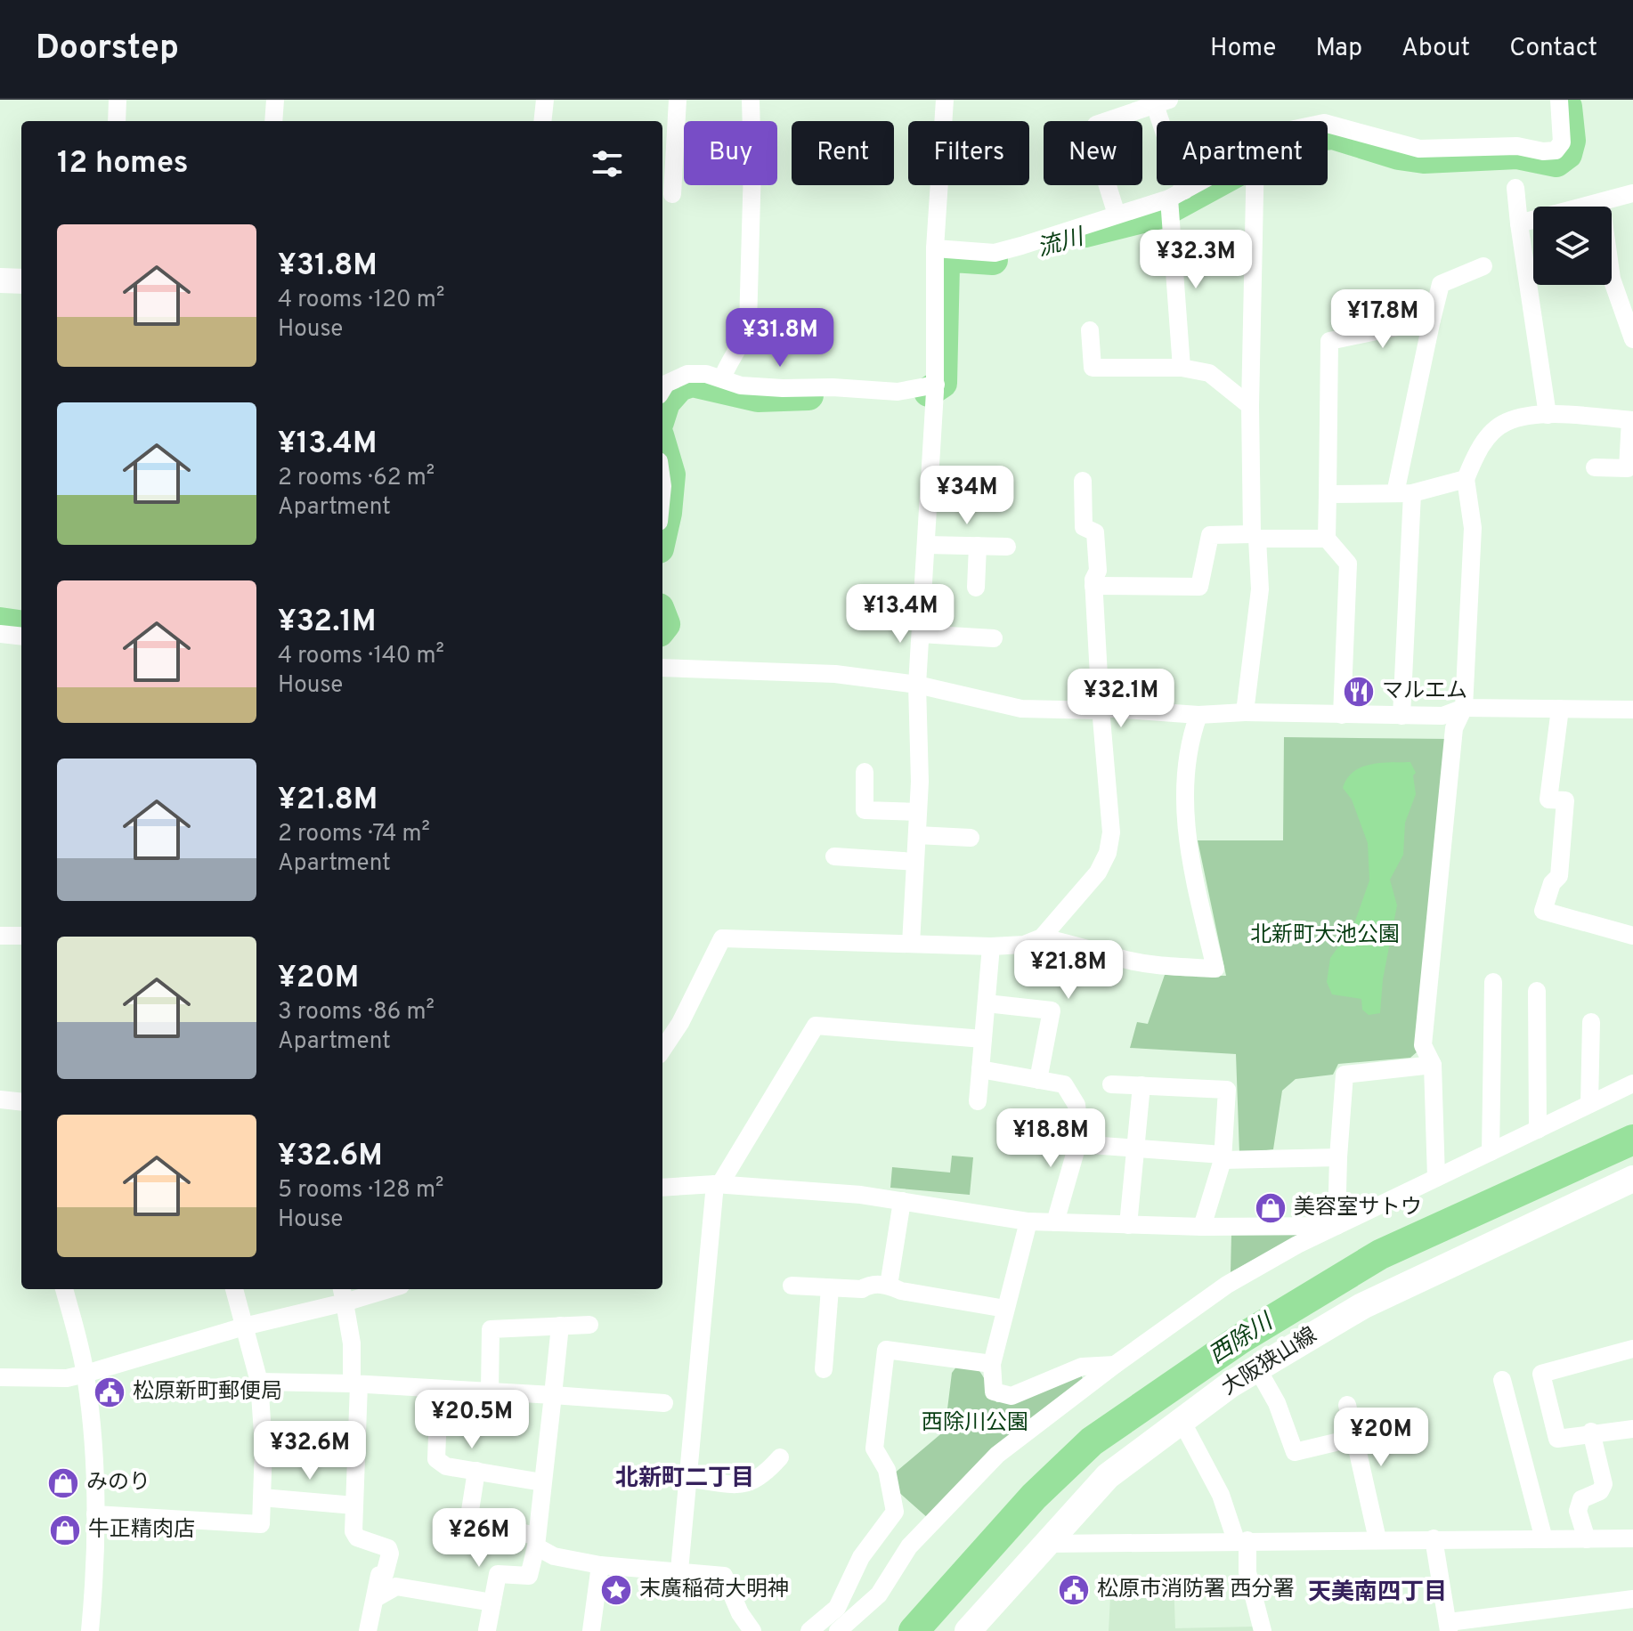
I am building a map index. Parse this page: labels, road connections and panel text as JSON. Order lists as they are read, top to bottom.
{
  "streets": {
    "main road": ["大阪狭山線"]
  },
  "districts": ["北新町二丁目", "天美南四丁目"],
  "water": ["流川", "西除川"],
  "parks": ["北新町大池公園", "西除川公園"],
  "places": {
    "restaurant": ["マルエム"],
    "shop": ["美容室サトウ", "みのり", "牛正精肉店"],
    "public building": ["松原新町郵便局", "松原市消防署 西分署"],
    "place": ["末廣稲荷大明神"]
  },
  "page": {
    "header": "Doorstep",
    "nav": [
      "Home",
      "Map",
      "About",
      "Contact"
    ],
    "chip": [
      "Buy",
      "Rent",
      "Filters",
      "New",
      "Apartment"
    ],
    "heading": "12 homes",
    "list": [
      {
        "name": "¥31.8M",
        "note": "4 rooms · 120 m² · House"
      },
      {
        "name": "¥13.4M",
        "note": "2 rooms · 62 m² · Apartment"
      },
      {
        "name": "¥32.1M",
        "note": "4 rooms · 140 m² · House"
      },
      {
        "name": "¥21.8M",
        "note": "2 rooms · 74 m² · Apartment"
      },
      {
        "name": "¥20M",
        "note": "3 rooms · 86 m² · Apartment"
      },
      {
        "name": "¥32.6M",
        "note": "5 rooms · 128 m² · House"
      }
    ],
    "price": [
      "¥32.3M",
      "¥17.8M",
      "¥31.8M",
      "¥34M",
      "¥13.4M",
      "¥32.1M",
      "¥21.8M",
      "¥18.8M",
      "¥20.5M",
      "¥20M",
      "¥32.6M",
      "¥26M"
    ]
  }
}
